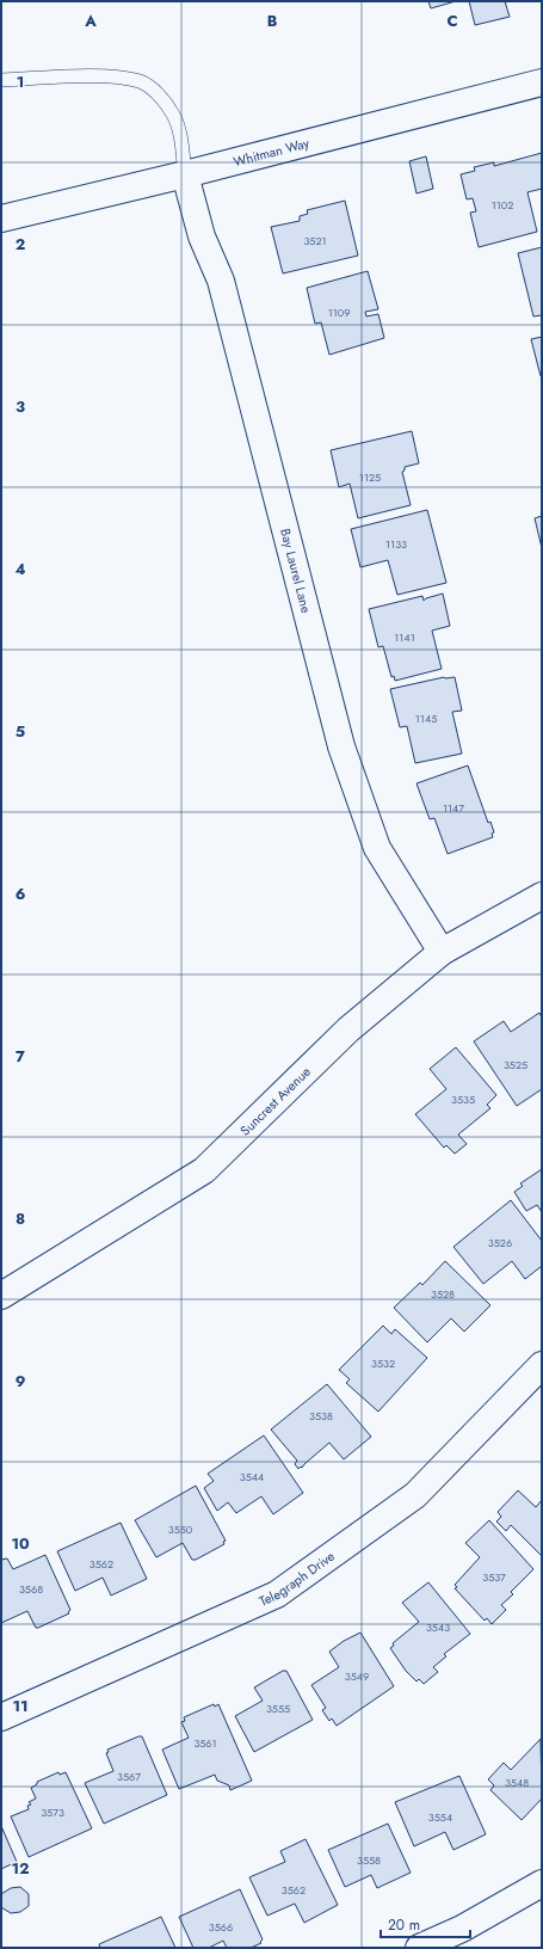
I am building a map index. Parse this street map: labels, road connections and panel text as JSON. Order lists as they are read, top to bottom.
{
  "streets": {
    "street": [
      "Whitman Way",
      "Bay Laurel Lane",
      "Suncrest Avenue",
      "Telegraph Drive"
    ]
  },
  "crossings": [
    ["Whitman Way", "Bay Laurel Lane"],
    ["Bay Laurel Lane", "Suncrest Avenue"]
  ],
  "house_numbers": [
    "1102",
    "3521",
    "1109",
    "1125",
    "1133",
    "1141",
    "1145",
    "1147",
    "3525",
    "3535",
    "3526",
    "3528",
    "3532",
    "3538",
    "3544",
    "3550",
    "3562",
    "3537",
    "3568",
    "3543",
    "3549",
    "3555",
    "3561",
    "3567",
    "3548",
    "3573",
    "3554",
    "3558",
    "3562",
    "3566"
  ],
  "scale_bar": "20 m",
  "grid": {
    "columns": ["A", "B", "C"],
    "rows": [
      "1",
      "2",
      "3",
      "4",
      "5",
      "6",
      "7",
      "8",
      "9",
      "10",
      "11",
      "12"
    ]
  }
}
